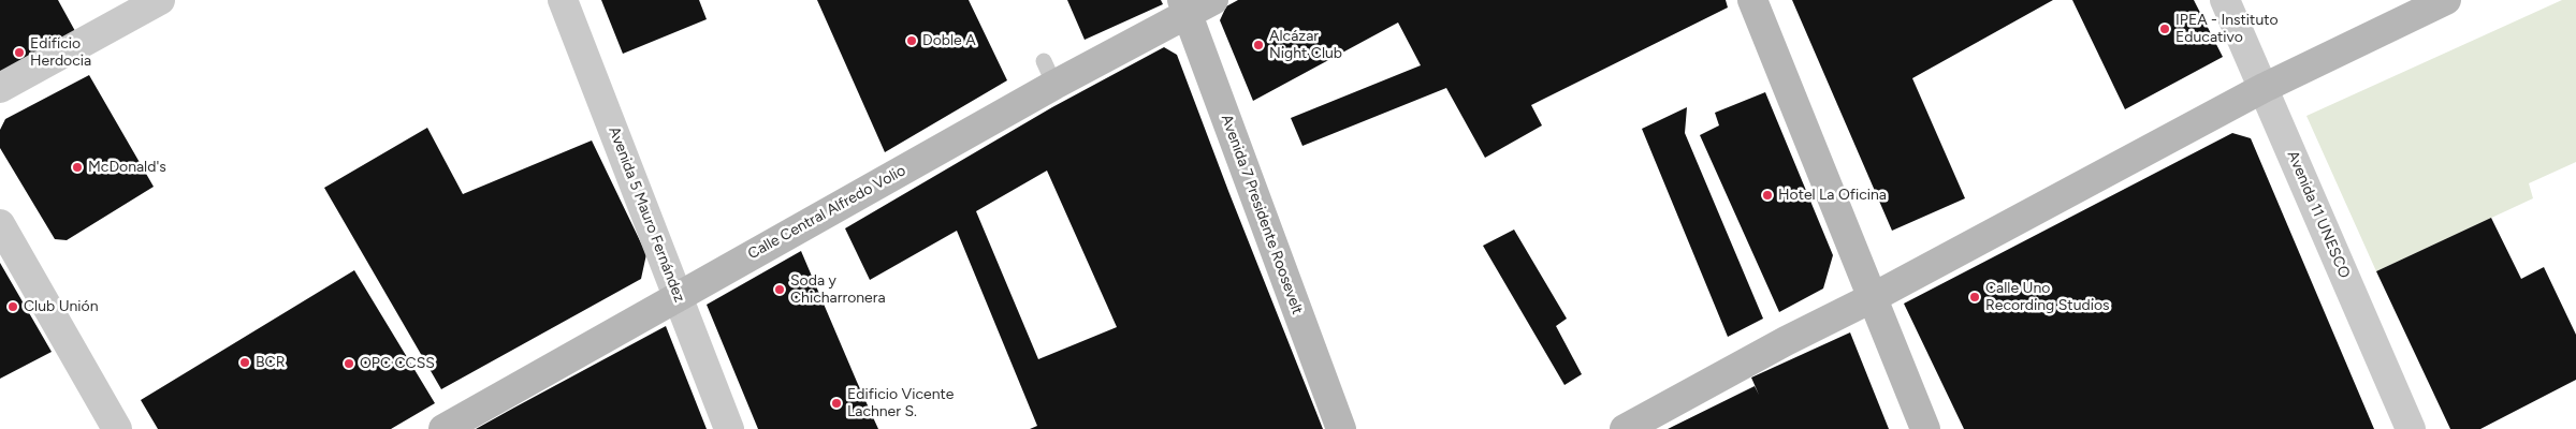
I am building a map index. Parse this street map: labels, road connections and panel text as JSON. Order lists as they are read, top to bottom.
{
  "streets": {
    "street": [
      "Calle Central Alfredo Volio",
      "Avenida 5 Mauro Fernández",
      "Avenida 7 Presidente Roosevelt",
      "Avenida 11 UNESCO"
    ]
  },
  "crossings": [
    ["Calle Central Alfredo Volio", "Avenida 5 Mauro Fernández"],
    ["Calle Central Alfredo Volio", "Avenida 7 Presidente Roosevelt"]
  ],
  "places": [
    "IPEA - Instituto Educativo",
    "Doble A",
    "Alcázar Night Club",
    "Edificio Herdocia",
    "McDonald's",
    "Hotel La Oficina",
    "Soda y Chicharronera",
    "Calle Uno Recording Studios",
    "Club Unión",
    "BCR",
    "OPC CCSS",
    "Edificio Vicente Lachner S."
  ]
}
